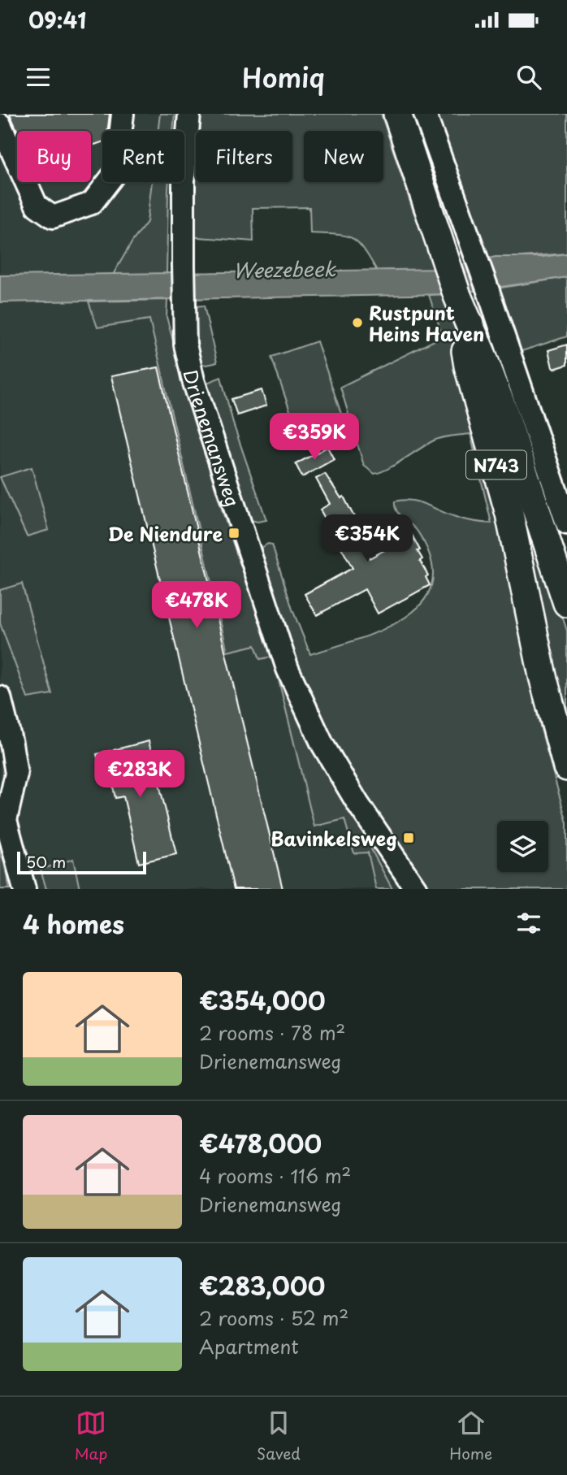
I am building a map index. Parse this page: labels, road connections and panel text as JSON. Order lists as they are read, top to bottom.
{
  "streets": {
    "main road": ["N743"],
    "street": ["Drienemansweg"]
  },
  "water": ["Weezebeek"],
  "places": {
    "other": ["Rustpunt Heins Haven"],
    "transit": ["De Niendure", "Bavinkelsweg"]
  },
  "scale_bar": "50 m",
  "page": {
    "status": "09:41",
    "header": "Homiq",
    "chip": [
      "Buy",
      "Rent",
      "Filters",
      "New"
    ],
    "price": [
      "€359K",
      "€354K",
      "€478K",
      "€283K"
    ],
    "scale": "50 m",
    "heading": "4 homes",
    "list": [
      {
        "name": "€354,000",
        "note": "2 rooms · 78 m² · Drienemansweg"
      },
      {
        "name": "€478,000",
        "note": "4 rooms · 116 m² · Drienemansweg"
      },
      {
        "name": "€283,000",
        "note": "2 rooms · 52 m² · Apartment"
      }
    ],
    "tabs": ["Map", "Saved", "Home"]
  }
}
